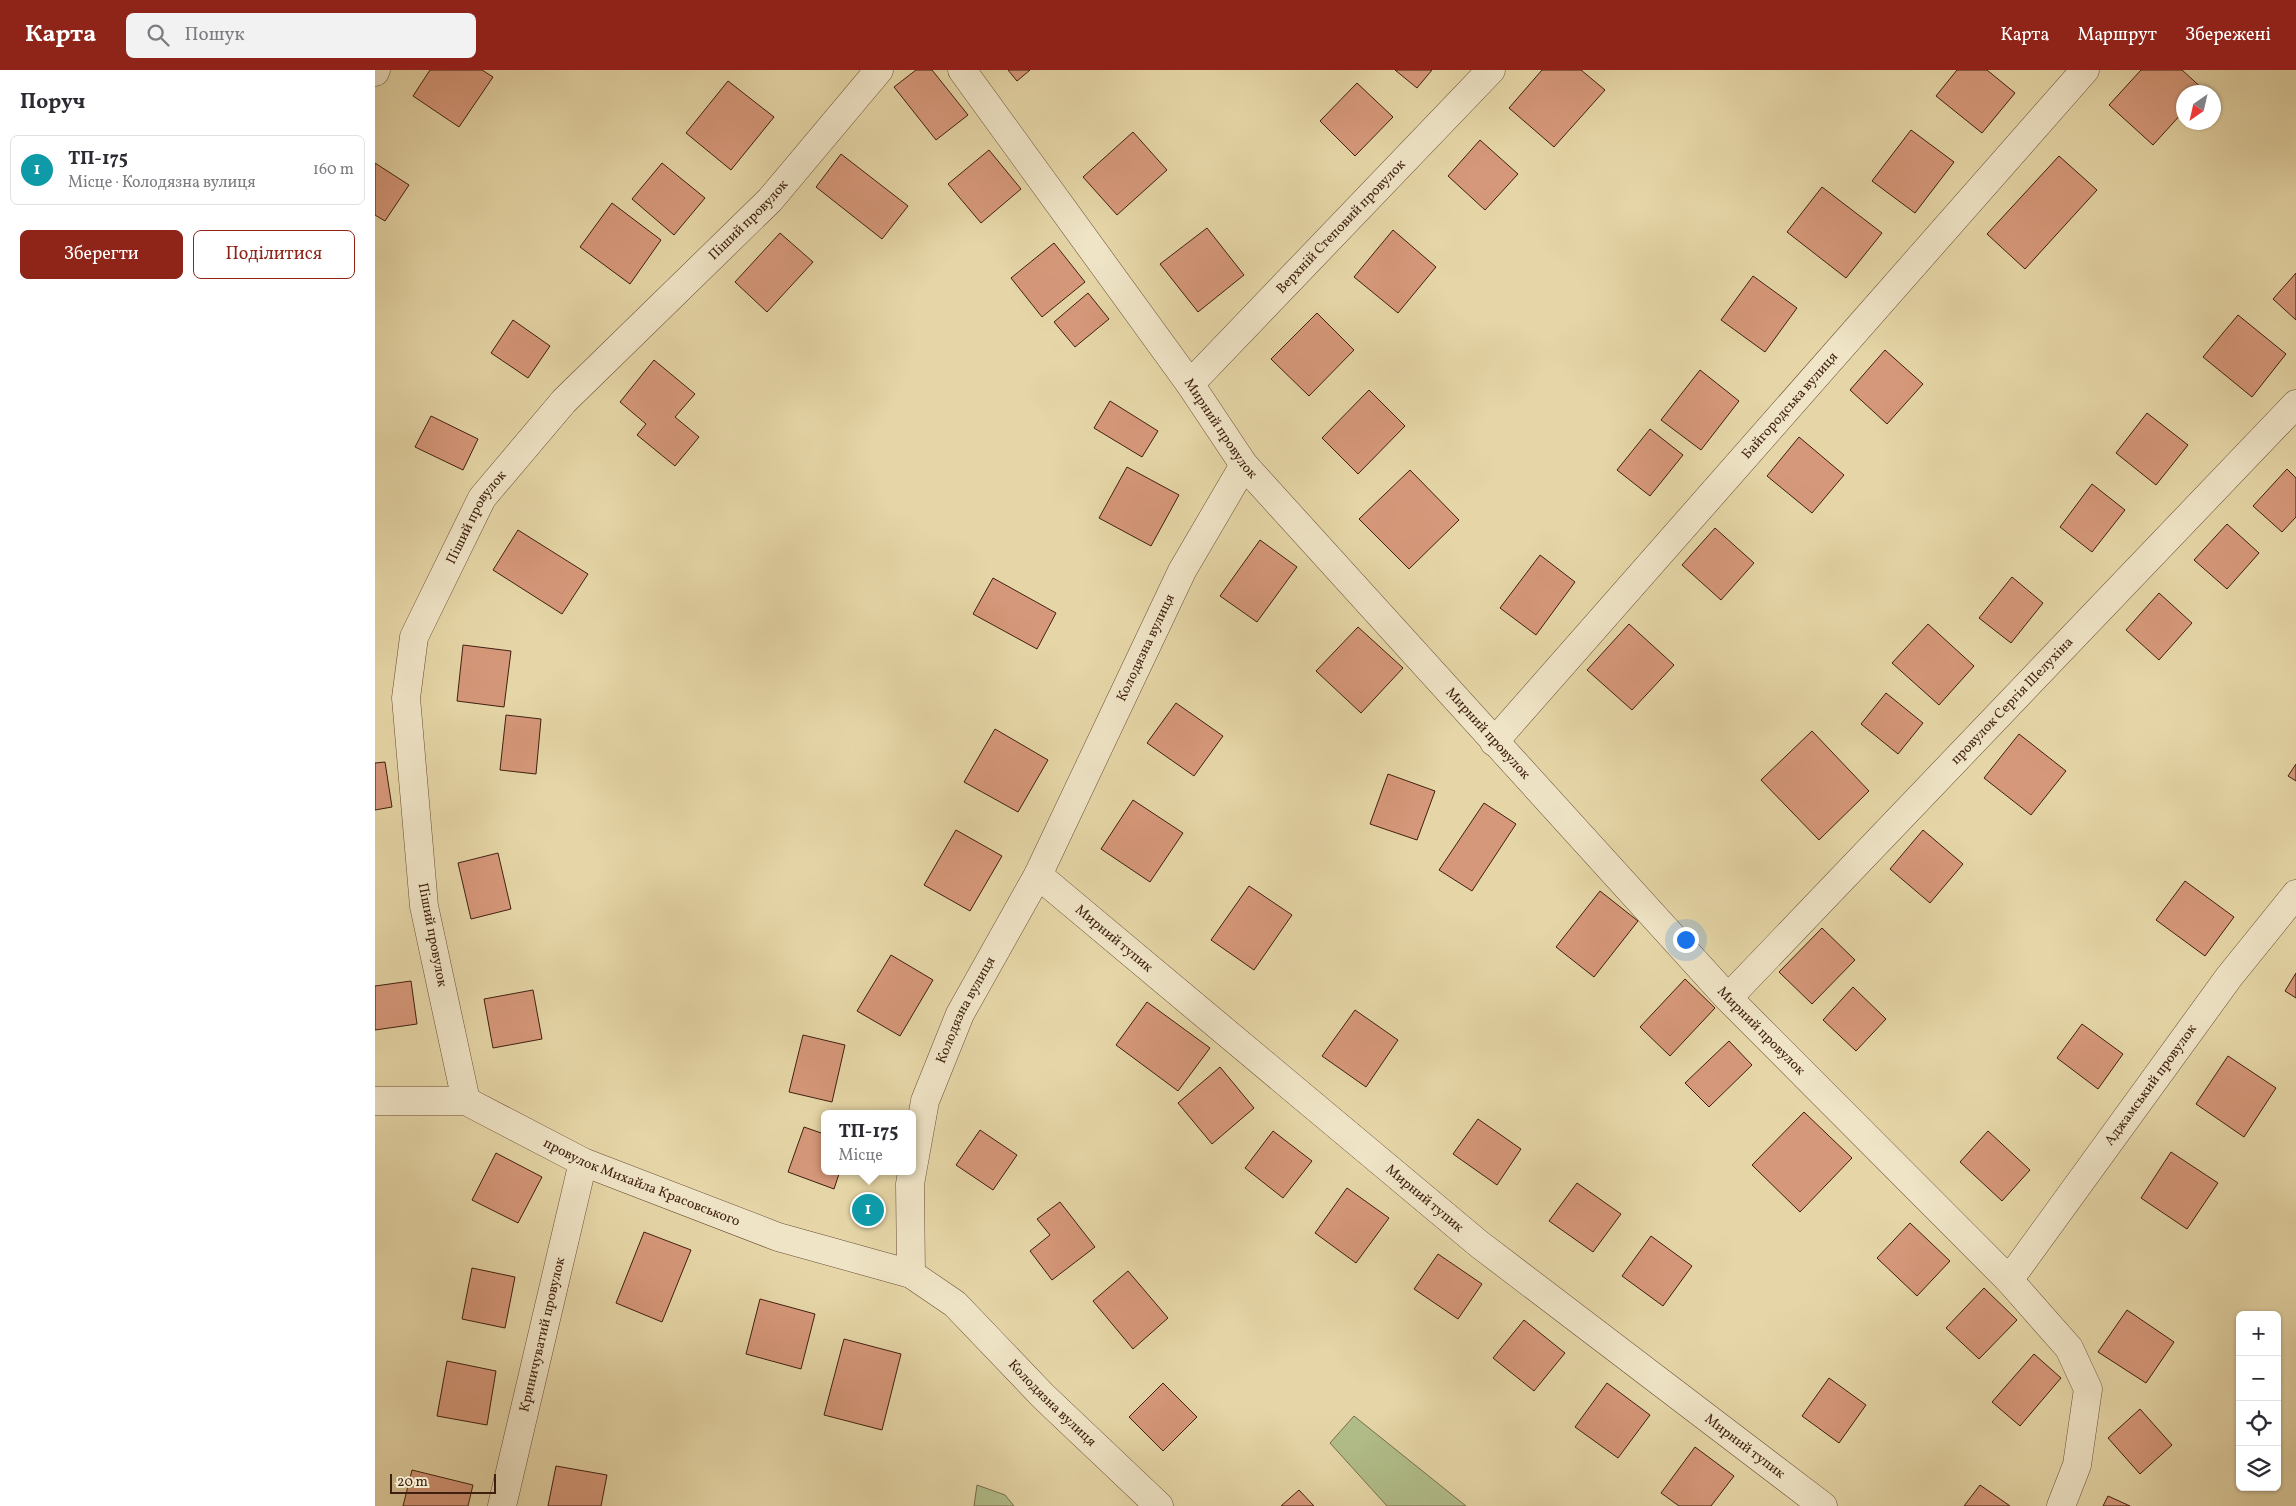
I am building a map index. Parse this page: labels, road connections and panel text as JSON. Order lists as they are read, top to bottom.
{
  "streets": {
    "street": [
      "Піший провулок",
      "Верхній Степовий провулок",
      "Байгородська вулиця",
      "Мирний провулок",
      "Колодязна вулиця",
      "провулок Сергія Шелухіна",
      "Мирний тупик",
      "Аджамський провулок",
      "провулок Михайла Красовського",
      "Криничуватий провулок"
    ]
  },
  "crossings": [
    ["Піший провулок", "провулок Михайла Красовського"],
    ["Верхній Степовий провулок", "Мирний провулок"],
    ["Байгородська вулиця", "Мирний провулок"],
    ["Мирний провулок", "Колодязна вулиця"],
    ["Мирний провулок", "провулок Сергія Шелухіна"],
    ["Мирний провулок", "Аджамський провулок"],
    ["Колодязна вулиця", "Мирний тупик"],
    ["Колодязна вулиця", "провулок Михайла Красовського"],
    ["провулок Михайла Красовського", "Криничуватий провулок"]
  ],
  "scale_bar": "20 m",
  "north": "bottom left",
  "page": {
    "header": "Карта",
    "search": "Пошук",
    "nav": ["Карта", "Маршрут", "Збережені"],
    "heading": "Поруч",
    "list": [
      {
        "mark": "1",
        "name": "ТП-175",
        "note": "Місце · Колодязна вулиця",
        "value": "160 m"
      }
    ],
    "buttons": ["Зберегти", "Поділитися"],
    "popup": ["ТП-175", "Місце"],
    "pins": "1",
    "map_buttons": ["+", "−"],
    "scale": "20 m"
  }
}
